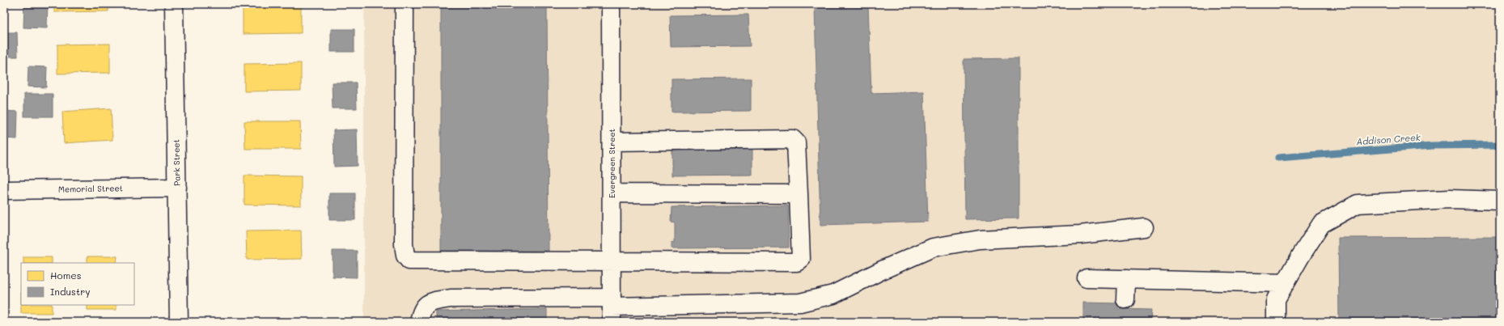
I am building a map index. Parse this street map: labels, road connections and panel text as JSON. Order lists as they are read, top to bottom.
{
  "streets": {
    "street": ["Park Street", "Evergreen Street", "Memorial Street"]
  },
  "crossings": [
    ["Park Street", "Memorial Street"]
  ],
  "water": ["Addison Creek"],
  "legend": ["Homes", "Industry"]
}
